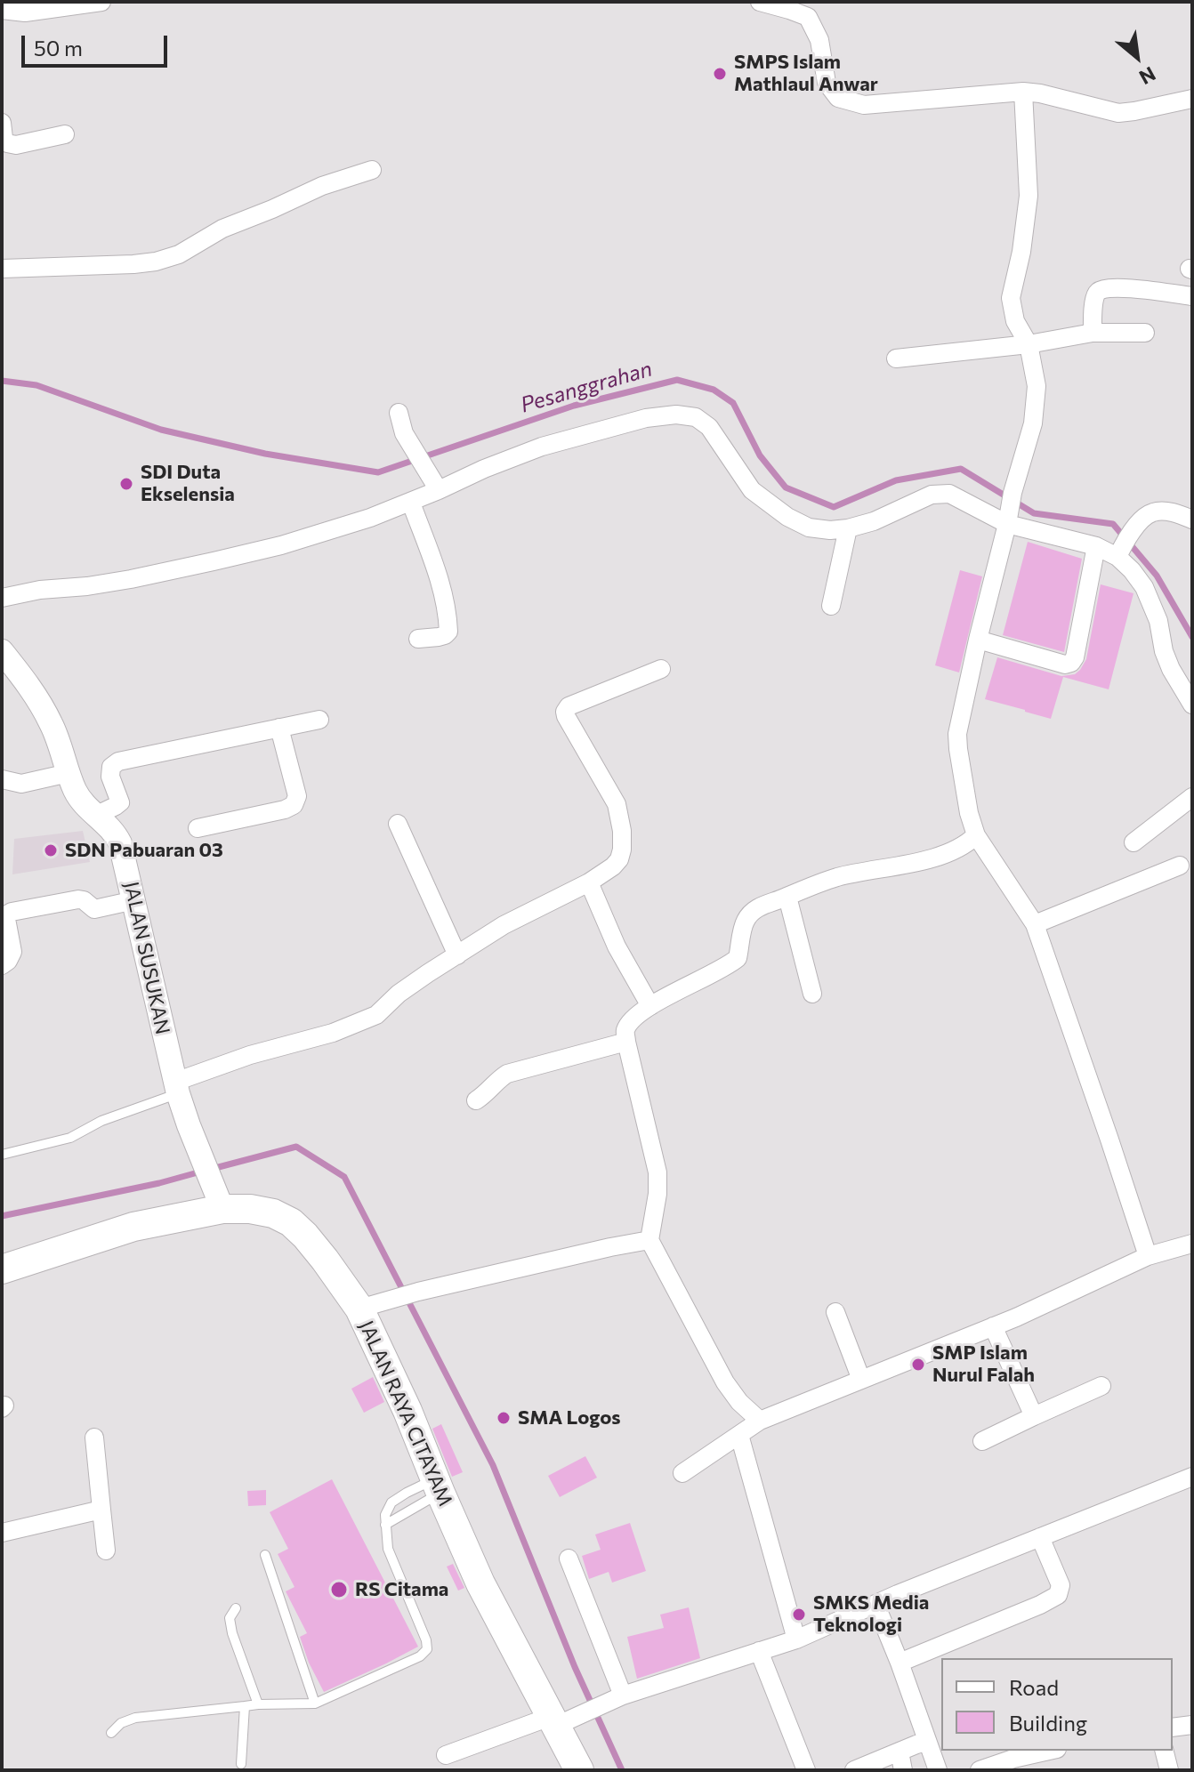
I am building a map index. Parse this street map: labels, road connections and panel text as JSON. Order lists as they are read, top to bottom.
{
  "streets": {
    "main road": ["JALAN RAYA CITAYAM"],
    "street": ["JALAN SUSUKAN"]
  },
  "crossings": [
    ["JALAN SUSUKAN", "JALAN RAYA CITAYAM"]
  ],
  "water": ["Pesanggrahan"],
  "places": [
    "SMPS Islam Mathlaul Anwar",
    "SDI Duta Ekselensia",
    "SDN Pabuaran 03",
    "SMP Islam Nurul Falah",
    "SMA Logos",
    "RS Citama",
    "SMKS Media Teknologi"
  ],
  "legend": ["Road", "Building"],
  "scale_bar": "50 m",
  "north": "bottom right"
}
